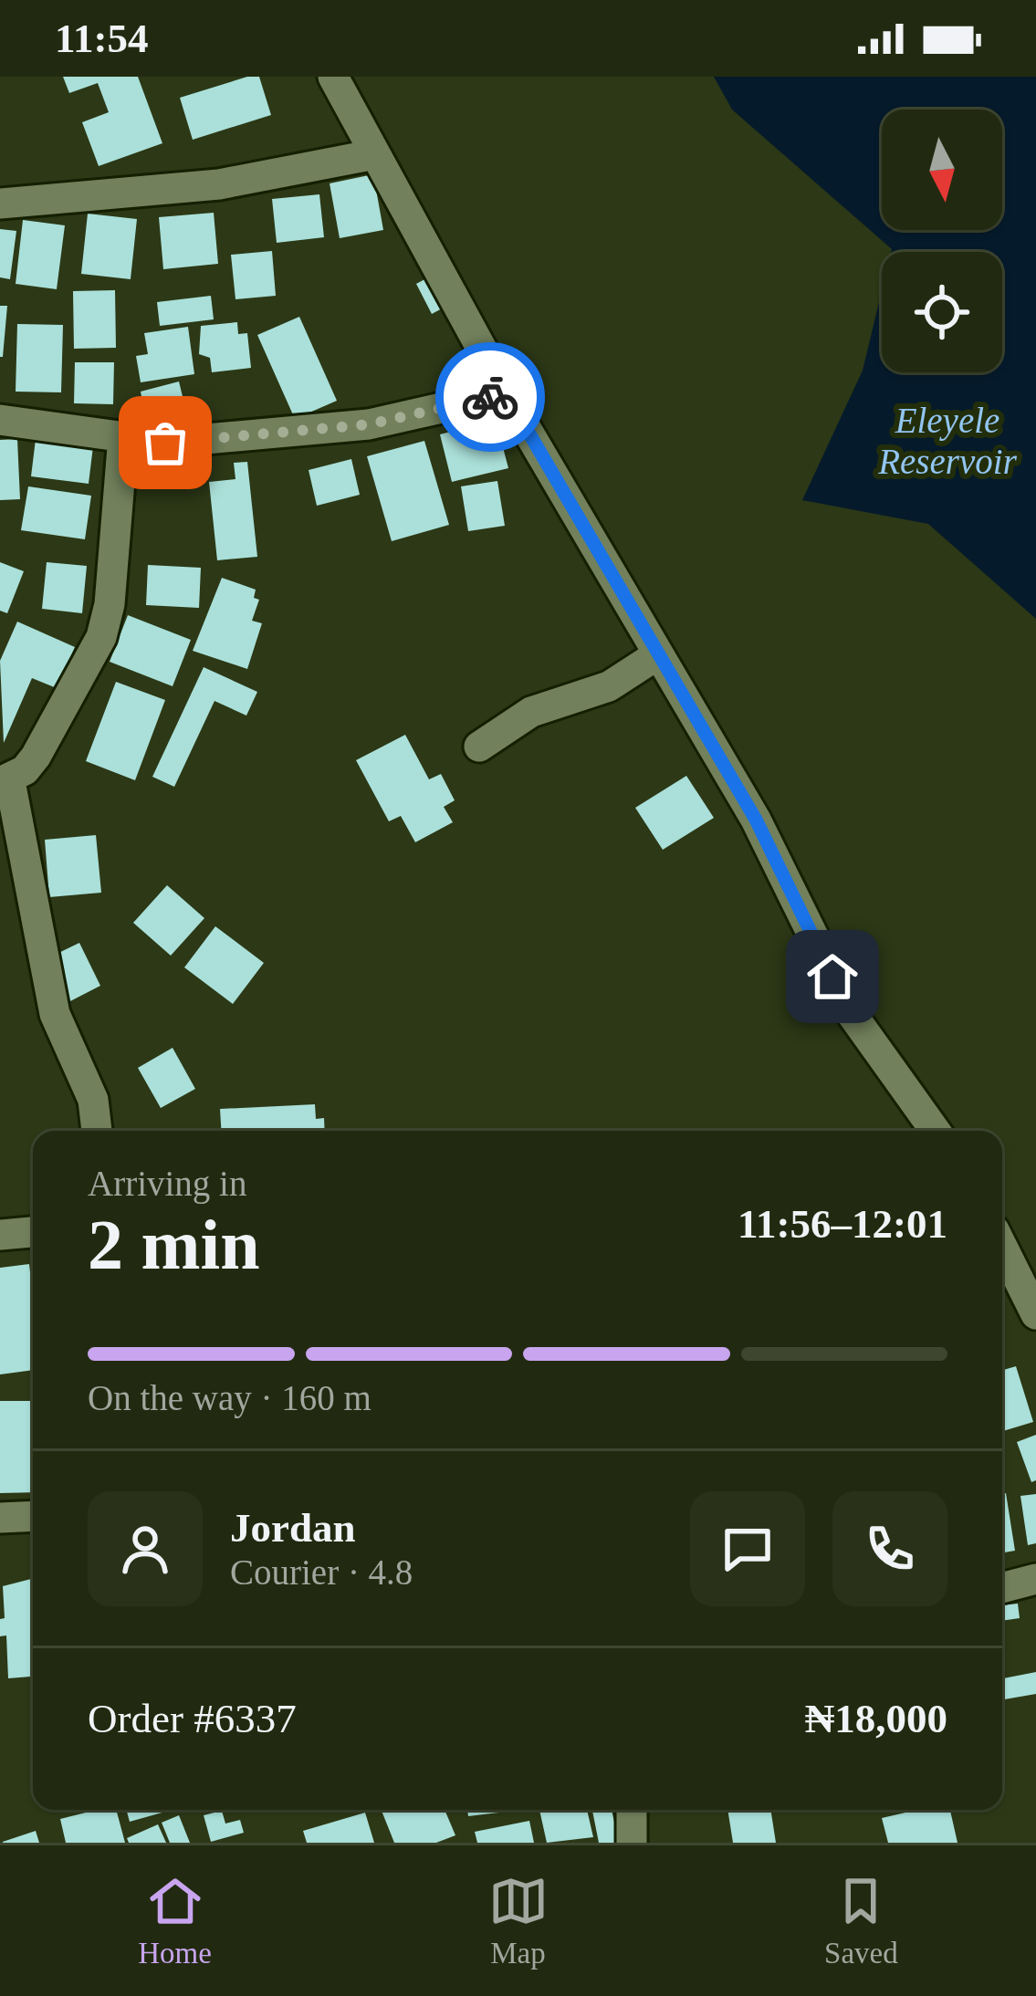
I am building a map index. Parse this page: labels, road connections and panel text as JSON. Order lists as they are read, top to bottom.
{
  "water": ["Eleyele Reservoir"],
  "north": "bottom",
  "page": {
    "status": "11:54",
    "heading": ["2 min", "Arriving in", "11:56–12:01"],
    "panel": [
      "Jordan",
      "Courier · 4.8",
      "Order #6337",
      "₦18,000"
    ],
    "bar": "On the way · 160 m",
    "tabs": ["Home", "Map", "Saved"]
  }
}
